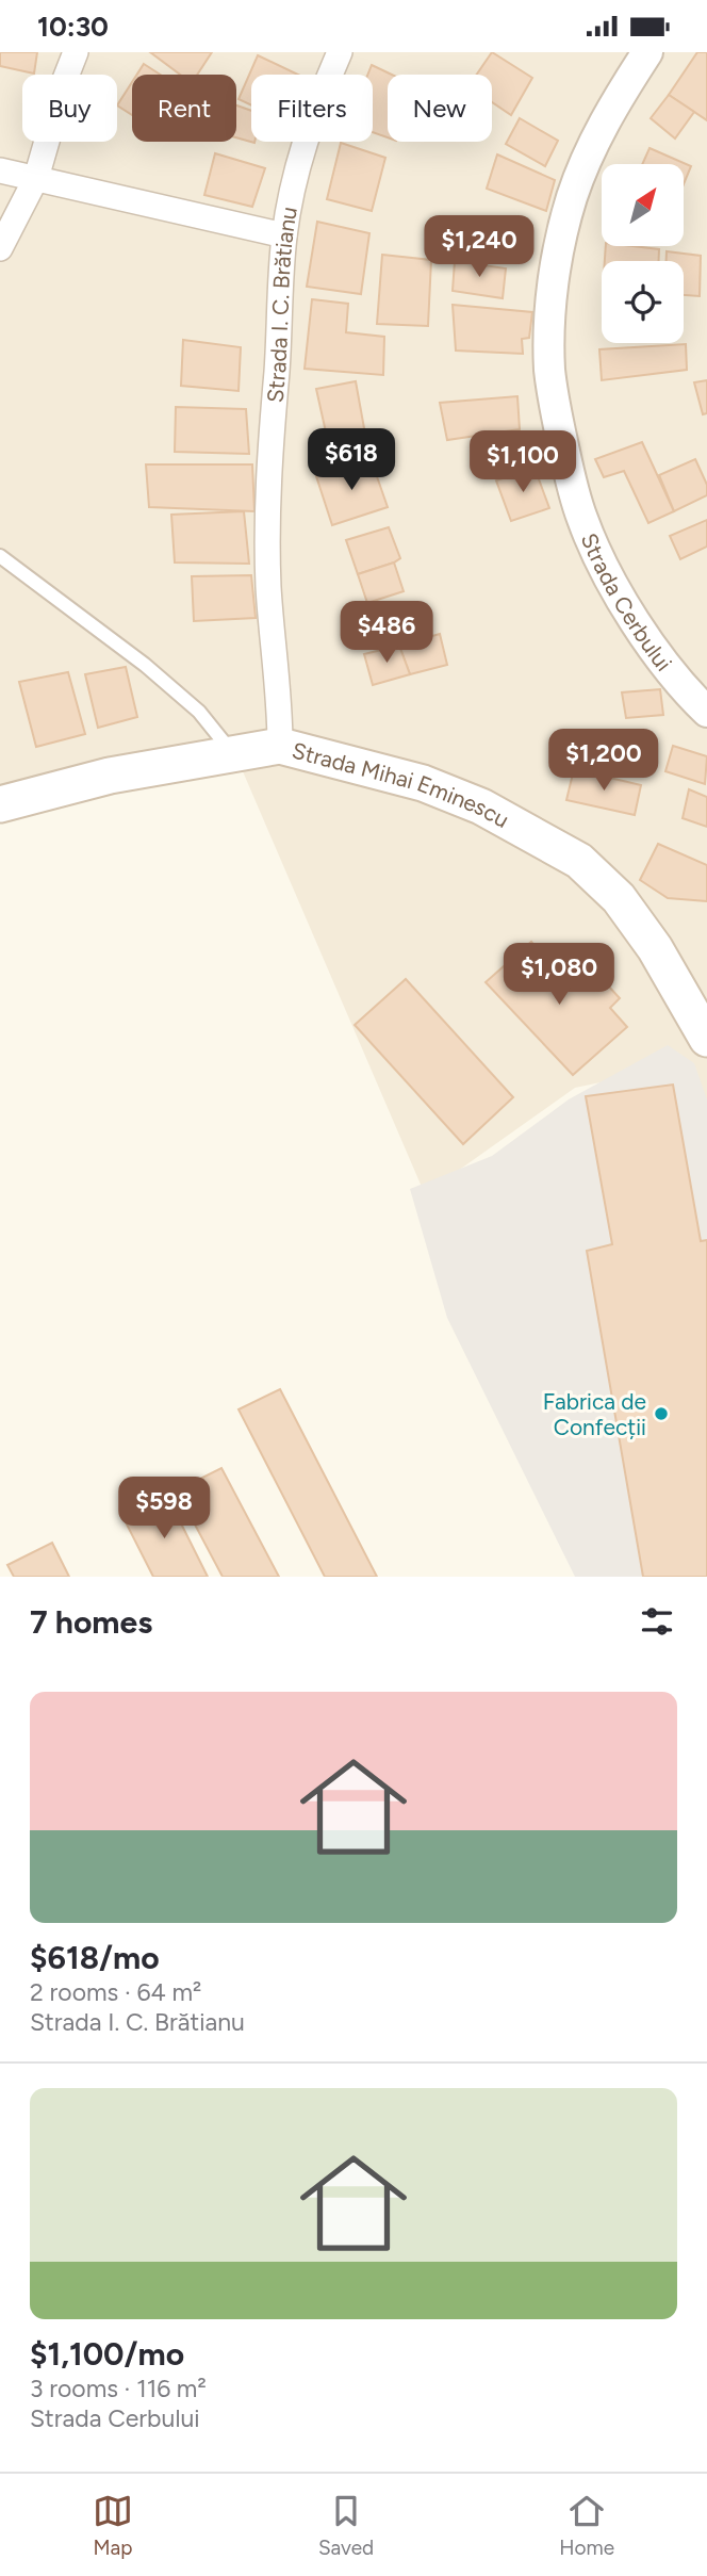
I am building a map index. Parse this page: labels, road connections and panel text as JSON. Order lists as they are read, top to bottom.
{
  "streets": {
    "main road": ["Strada Mihai Eminescu"],
    "street": ["Strada I. C. Brătianu", "Strada Cerbului"]
  },
  "crossings": [
    ["Strada I. C. Brătianu", "Strada Mihai Eminescu"]
  ],
  "places": ["Fabrica de Confecții"],
  "north": "top right",
  "page": {
    "status": "10:30",
    "chip": [
      "Buy",
      "Rent",
      "Filters",
      "New"
    ],
    "price": [
      "$1,240",
      "$618",
      "$1,100",
      "$486",
      "$1,200",
      "$1,080",
      "$598"
    ],
    "heading": "7 homes",
    "list": [
      {
        "name": "$618/mo",
        "note": "2 rooms · 64 m² · Strada I. C. Brătianu"
      },
      {
        "name": "$1,100/mo",
        "note": "3 rooms · 116 m² · Strada Cerbului"
      }
    ],
    "tabs": ["Map", "Saved", "Home"]
  }
}
